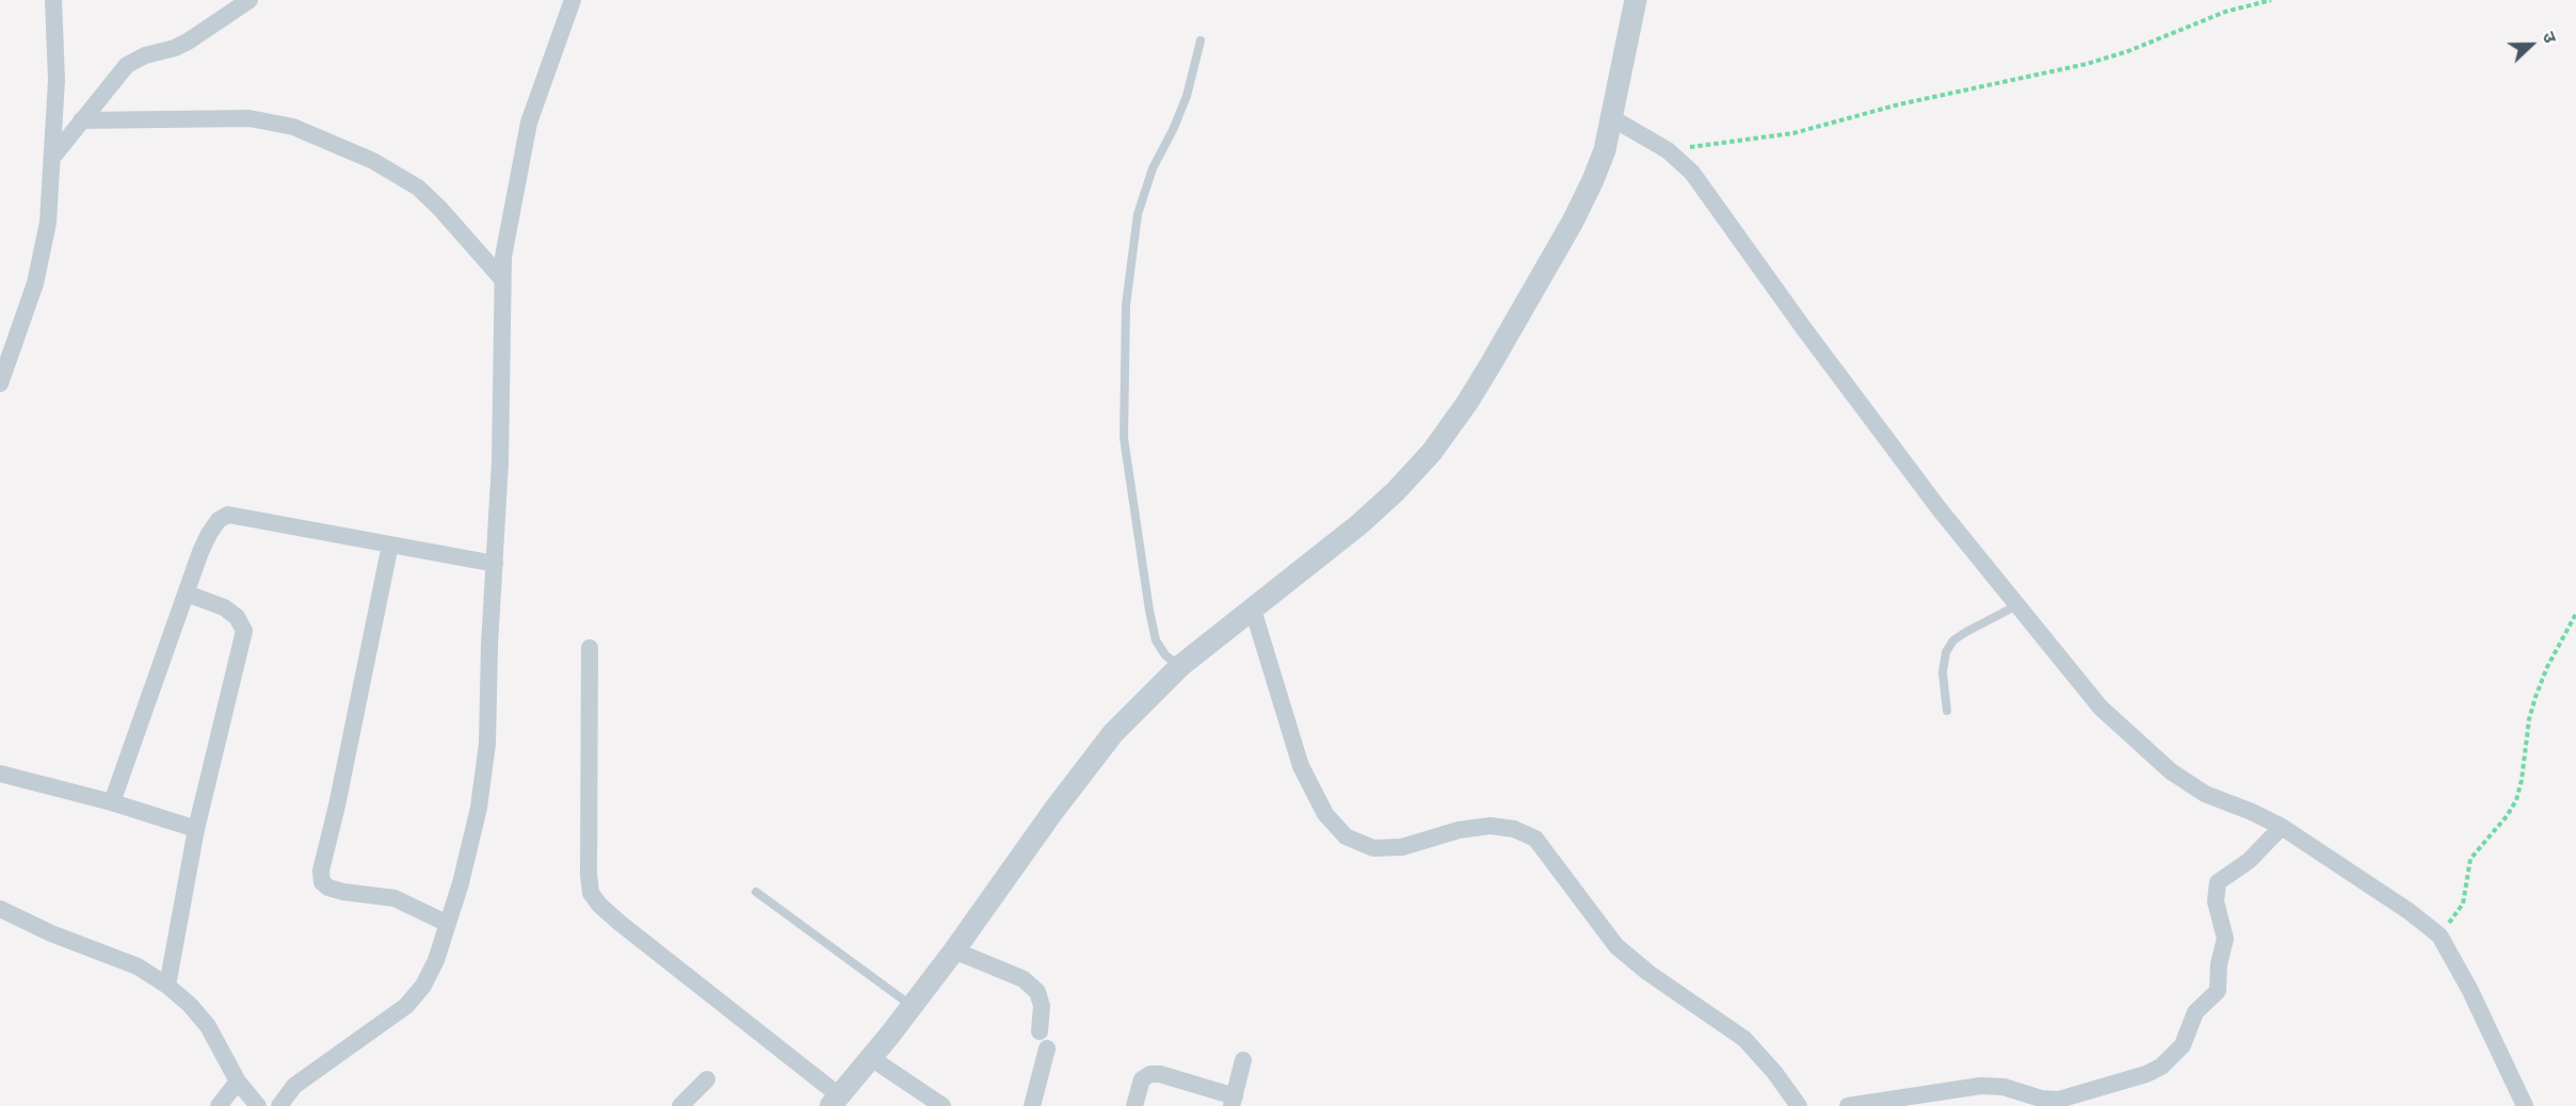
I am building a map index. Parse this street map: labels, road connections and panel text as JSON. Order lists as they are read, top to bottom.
{
  "north": "right"
}
